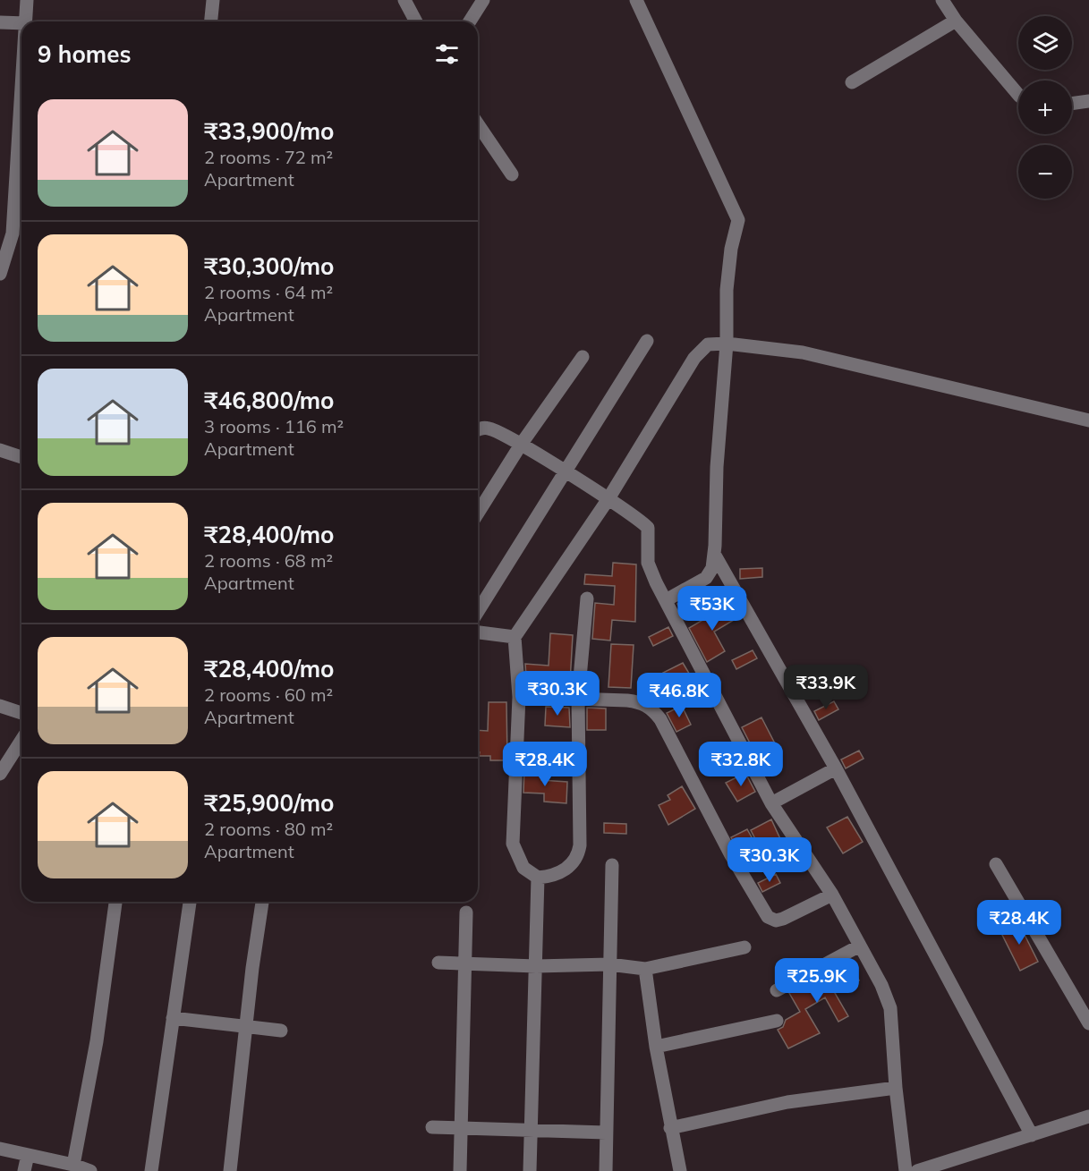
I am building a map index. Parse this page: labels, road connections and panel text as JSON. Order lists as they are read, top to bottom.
{
  "page": {
    "map_buttons": ["+", "−"],
    "heading": "9 homes",
    "list": [
      {
        "name": "₹33,900/mo",
        "note": "2 rooms · 72 m² · Apartment"
      },
      {
        "name": "₹30,300/mo",
        "note": "2 rooms · 64 m² · Apartment"
      },
      {
        "name": "₹46,800/mo",
        "note": "3 rooms · 116 m² · Apartment"
      },
      {
        "name": "₹28,400/mo",
        "note": "2 rooms · 68 m² · Apartment"
      },
      {
        "name": "₹28,400/mo",
        "note": "2 rooms · 60 m² · Apartment"
      },
      {
        "name": "₹25,900/mo",
        "note": "2 rooms · 80 m² · Apartment"
      }
    ],
    "price": [
      "₹53K",
      "₹33.9K",
      "₹30.3K",
      "₹46.8K",
      "₹28.4K",
      "₹32.8K",
      "₹30.3K",
      "₹28.4K",
      "₹25.9K"
    ]
  }
}
